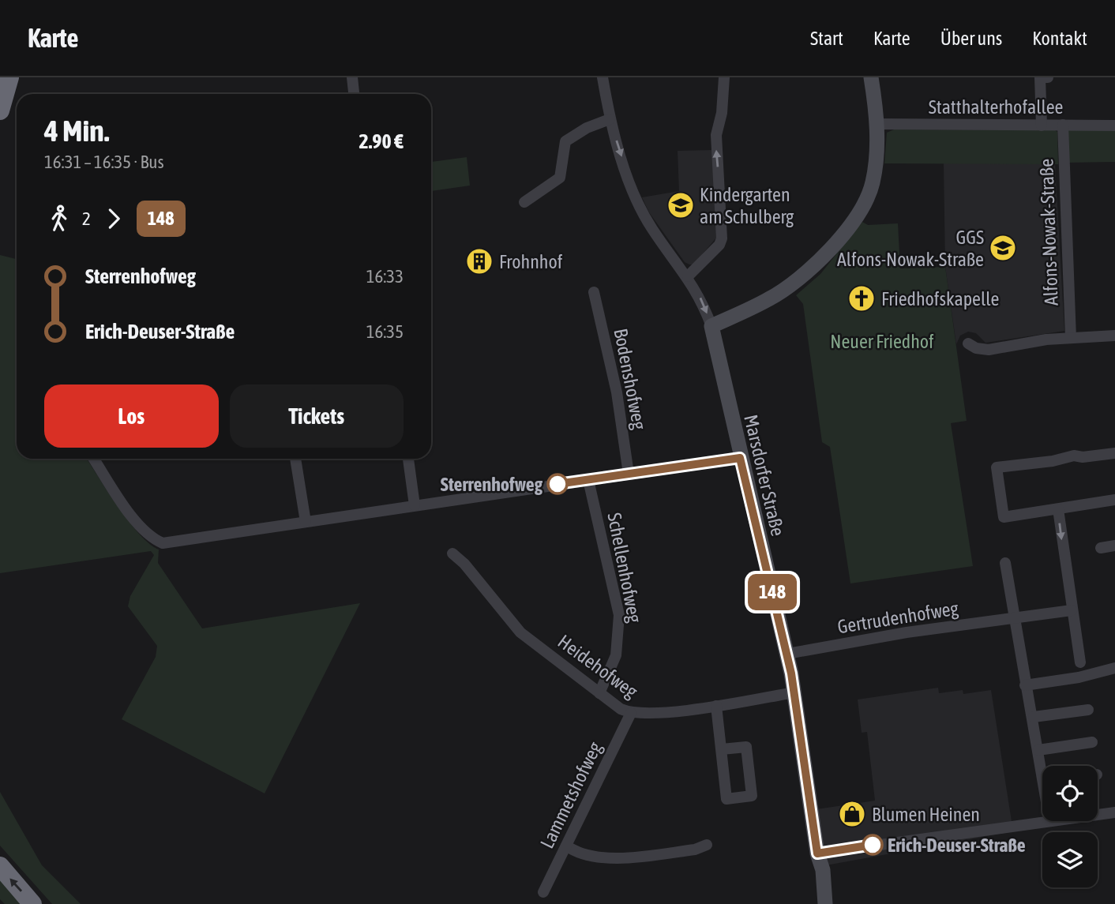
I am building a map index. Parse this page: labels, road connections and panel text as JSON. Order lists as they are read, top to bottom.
{
  "streets": {
    "street": [
      "Statthalterhofallee",
      "Alfons-Nowak-Straße",
      "Bodenshofweg",
      "Marsdorfer Straße",
      "Schellenhofweg",
      "Gertrudenhofweg",
      "Heidehofweg",
      "Lammetshofweg"
    ]
  },
  "crossings": [
    ["Statthalterhofallee", "Alfons-Nowak-Straße"],
    ["Marsdorfer Straße", "Gertrudenhofweg"],
    ["Marsdorfer Straße", "Heidehofweg"],
    ["Schellenhofweg", "Heidehofweg"],
    ["Heidehofweg", "Lammetshofweg"]
  ],
  "parks": ["Neuer Friedhof"],
  "places": {
    "school or university": ["Kindergarten am Schulberg", "GGS Alfons-Nowak-Straße"],
    "building": ["Frohnhof"],
    "church": ["Friedhofskapelle"],
    "other": ["Sterrenhofweg", "Erich-Deuser-Straße"],
    "shop": ["Blumen Heinen"]
  },
  "lines": ["bus line 148"],
  "page": {
    "header": "Karte",
    "nav": [
      "Start",
      "Karte",
      "Über uns",
      "Kontakt"
    ],
    "on_map": "148",
    "heading": ["4 Min.", "16:31 – 16:35 · Bus", "2.90 €"],
    "legs": ["2", "148"],
    "list": [
      {
        "name": "Sterrenhofweg",
        "value": "16:33"
      },
      {
        "name": "Erich-Deuser-Straße",
        "value": "16:35"
      }
    ],
    "buttons": ["Los", "Tickets"]
  }
}
